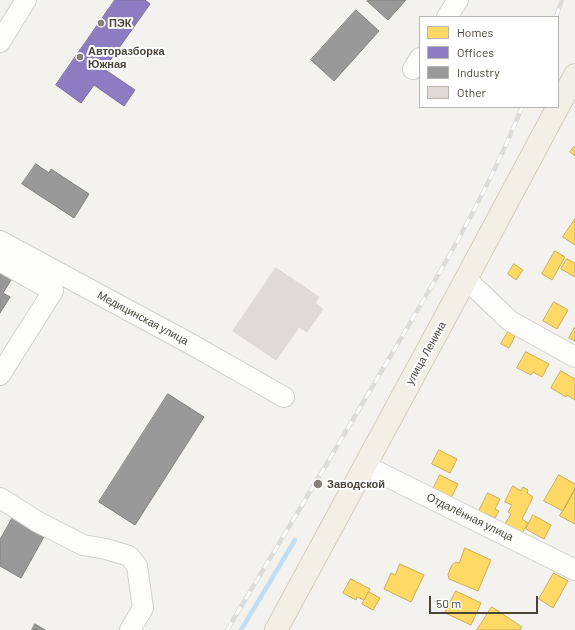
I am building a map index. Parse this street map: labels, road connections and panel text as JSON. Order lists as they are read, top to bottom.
{
  "streets": {
    "main road": ["улица Ленина"],
    "street": ["Медицинская улица", "Отдалённая улица"]
  },
  "crossings": [
    ["улица Ленина", "Отдалённая улица"]
  ],
  "places": ["ПЭК", "Авторазборка Южная", "Заводской"],
  "legend": [
    "Homes",
    "Offices",
    "Industry",
    "Other"
  ],
  "scale_bar": "50 m"
}
